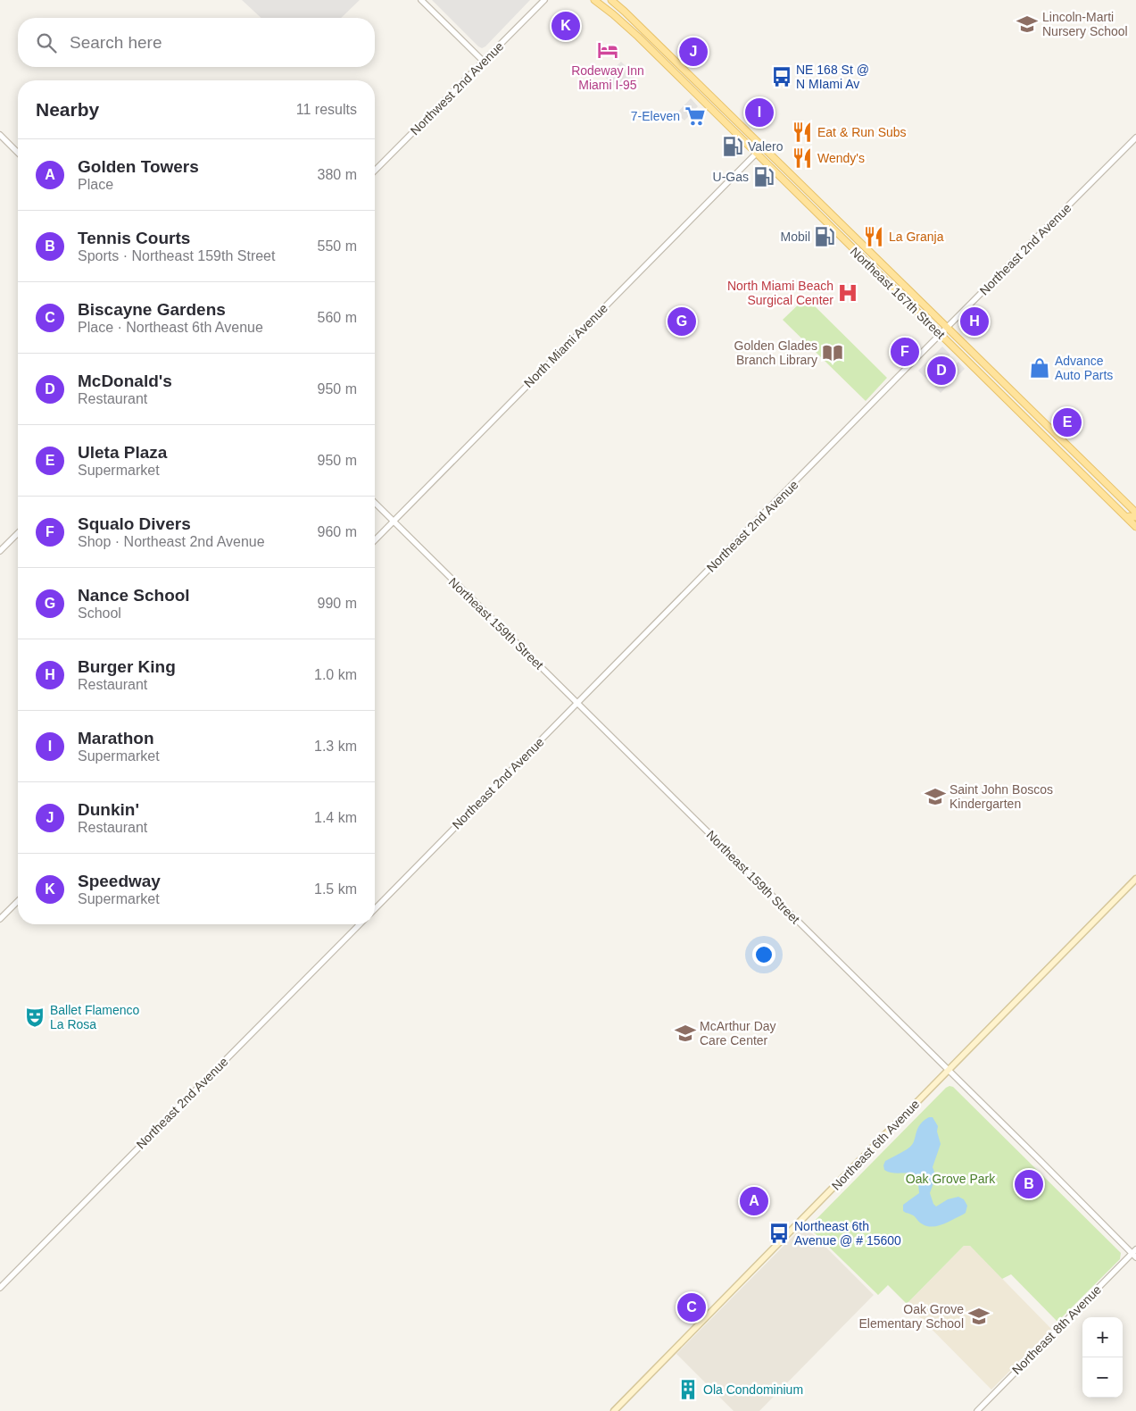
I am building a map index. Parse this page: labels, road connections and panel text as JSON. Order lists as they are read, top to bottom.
{
  "streets": {
    "main road": ["Northeast 167th Street", "Northeast 6th Avenue"],
    "street": [
      "Northwest 2nd Avenue",
      "Northeast 2nd Avenue",
      "North Miami Avenue",
      "Northeast 159th Street",
      "Northeast 8th Avenue"
    ]
  },
  "crossings": [
    ["Northeast 2nd Avenue", "Northeast 167th Street"],
    ["Northeast 2nd Avenue", "Northeast 159th Street"],
    ["Northeast 167th Street", "North Miami Avenue"],
    ["North Miami Avenue", "Northeast 159th Street"],
    ["Northeast 159th Street", "Northeast 6th Avenue"],
    ["Northeast 159th Street", "Northeast 8th Avenue"]
  ],
  "parks": ["Oak Grove Park"],
  "places": {
    "school or university": [
      "Lincoln-Marti Nursery School",
      "Saint John Boscos Kindergarten",
      "McArthur Day Care Center",
      "Oak Grove Elementary School"
    ],
    "hotel": ["Rodeway Inn Miami I-95"],
    "bus stop": ["NE 168 St @ N MIami Av", "Northeast 6th Avenue @ # 15600"],
    "supermarket": ["7-Eleven"],
    "restaurant": ["Eat & Run Subs", "Wendy's", "La Granja"],
    "fuel station": ["Valero", "U-Gas", "Mobil"],
    "hospital": ["North Miami Beach Surgical Center"],
    "library": ["Golden Glades Branch Library"],
    "shop": ["Advance Auto Parts"],
    "theatre": ["Ballet Flamenco La Rosa"],
    "building": ["Ola Condominium"]
  },
  "page": {
    "pins": [
      "K",
      "J",
      "I",
      "G",
      "H",
      "F",
      "D",
      "E",
      "B",
      "A",
      "C"
    ],
    "search": "Search here",
    "heading": ["Nearby", "11 results"],
    "list": [
      {
        "mark": "A",
        "name": "Golden Towers",
        "note": "Place",
        "value": "380 m"
      },
      {
        "mark": "B",
        "name": "Tennis Courts",
        "note": "Sports · Northeast 159th Street",
        "value": "550 m"
      },
      {
        "mark": "C",
        "name": "Biscayne Gardens",
        "note": "Place · Northeast 6th Avenue",
        "value": "560 m"
      },
      {
        "mark": "D",
        "name": "McDonald's",
        "note": "Restaurant",
        "value": "950 m"
      },
      {
        "mark": "E",
        "name": "Uleta Plaza",
        "note": "Supermarket",
        "value": "950 m"
      },
      {
        "mark": "F",
        "name": "Squalo Divers",
        "note": "Shop · Northeast 2nd Avenue",
        "value": "960 m"
      },
      {
        "mark": "G",
        "name": "Nance School",
        "note": "School",
        "value": "990 m"
      },
      {
        "mark": "H",
        "name": "Burger King",
        "note": "Restaurant",
        "value": "1.0 km"
      },
      {
        "mark": "I",
        "name": "Marathon",
        "note": "Supermarket",
        "value": "1.3 km"
      },
      {
        "mark": "J",
        "name": "Dunkin'",
        "note": "Restaurant",
        "value": "1.4 km"
      },
      {
        "mark": "K",
        "name": "Speedway",
        "note": "Supermarket",
        "value": "1.5 km"
      }
    ],
    "map_buttons": ["+", "−"]
  }
}
